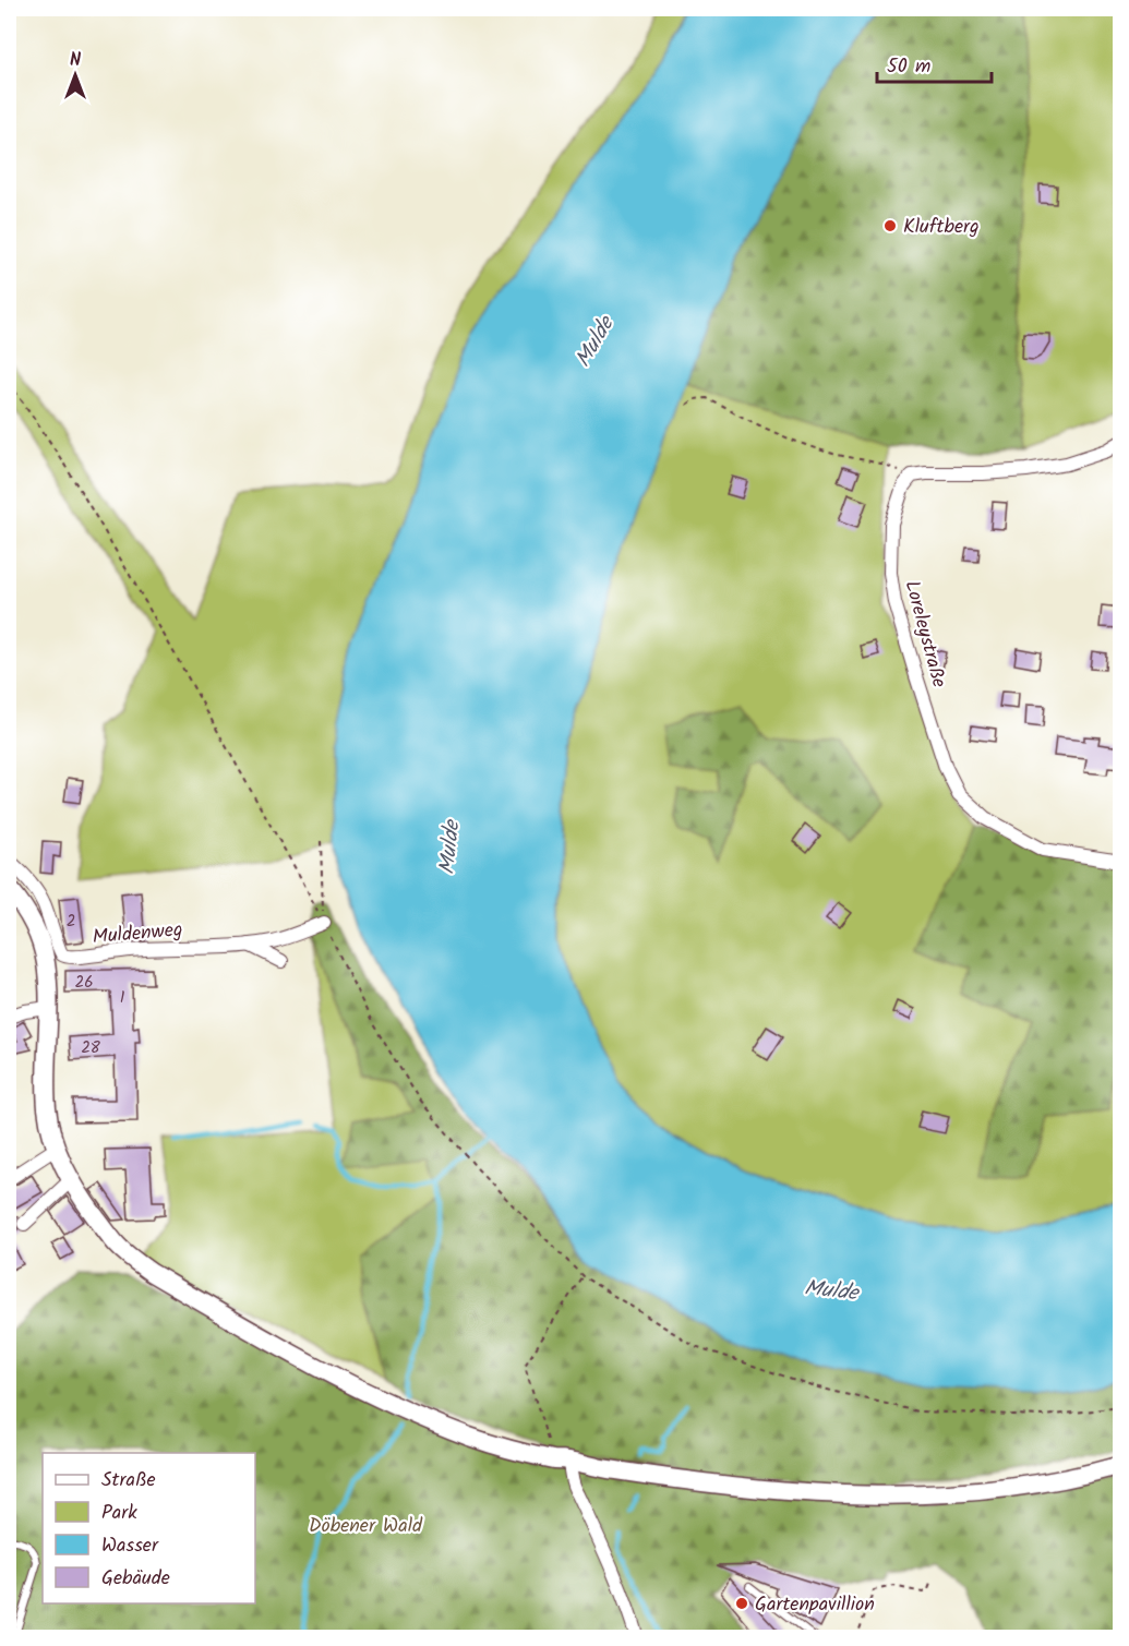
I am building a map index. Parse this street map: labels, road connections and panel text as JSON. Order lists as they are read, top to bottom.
{
  "streets": {
    "street": ["Loreleystraße", "Muldenweg"]
  },
  "water": ["Mulde"],
  "parks": ["Döbener Wald"],
  "places": ["Kluftberg", "Gartenpavillion"],
  "house_numbers": [
    "2",
    "26",
    "1",
    "28"
  ],
  "legend": [
    "Straße",
    "Park",
    "Wasser",
    "Gebäude"
  ],
  "scale_bar": "50 m",
  "north": "top"
}
